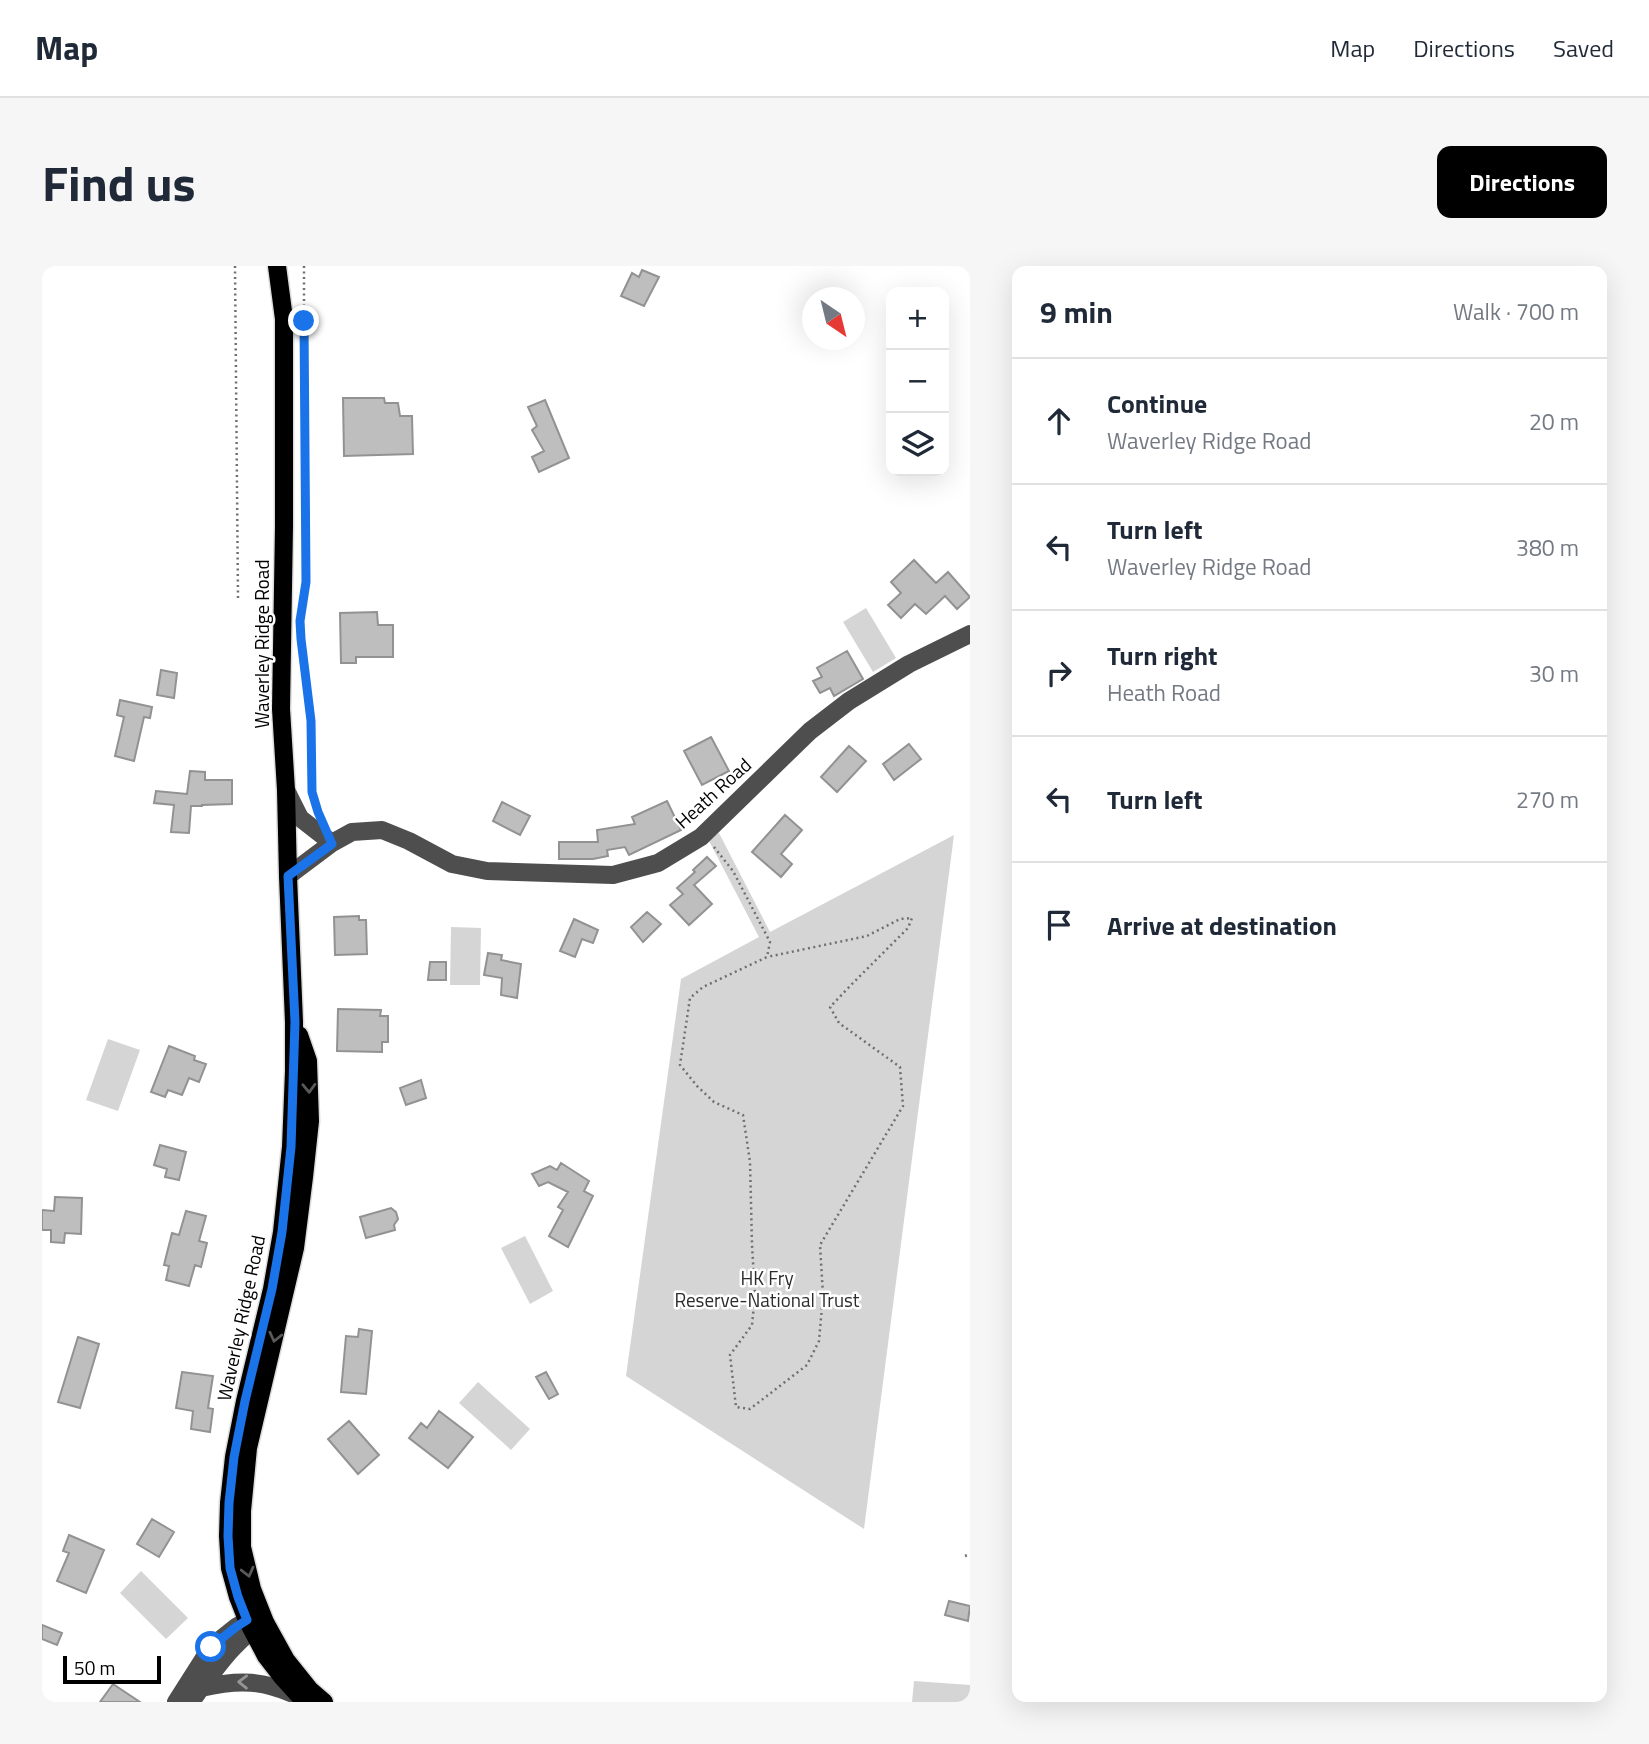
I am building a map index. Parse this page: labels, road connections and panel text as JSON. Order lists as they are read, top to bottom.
{
  "streets": {
    "main road": ["Waverley Ridge Road"],
    "street": ["Heath Road"]
  },
  "crossings": [
    ["Waverley Ridge Road", "Heath Road"]
  ],
  "parks": ["HK Fry Reserve-National Trust"],
  "scale_bar": "50 m",
  "north": "bottom right",
  "page": {
    "header": "Map",
    "nav": ["Map", "Directions", "Saved"],
    "title": "Find us",
    "buttons": "Directions",
    "heading": ["9 min", "Walk · 700 m"],
    "map_buttons": ["+", "−"],
    "list": [
      ["Continue", "Waverley Ridge Road", "20 m"],
      ["Turn left", "Waverley Ridge Road", "380 m"],
      ["Turn right", "Heath Road", "30 m"],
      ["Turn left", "270 m"],
      "Arrive at destination"
    ],
    "scale": "50 m"
  }
}
